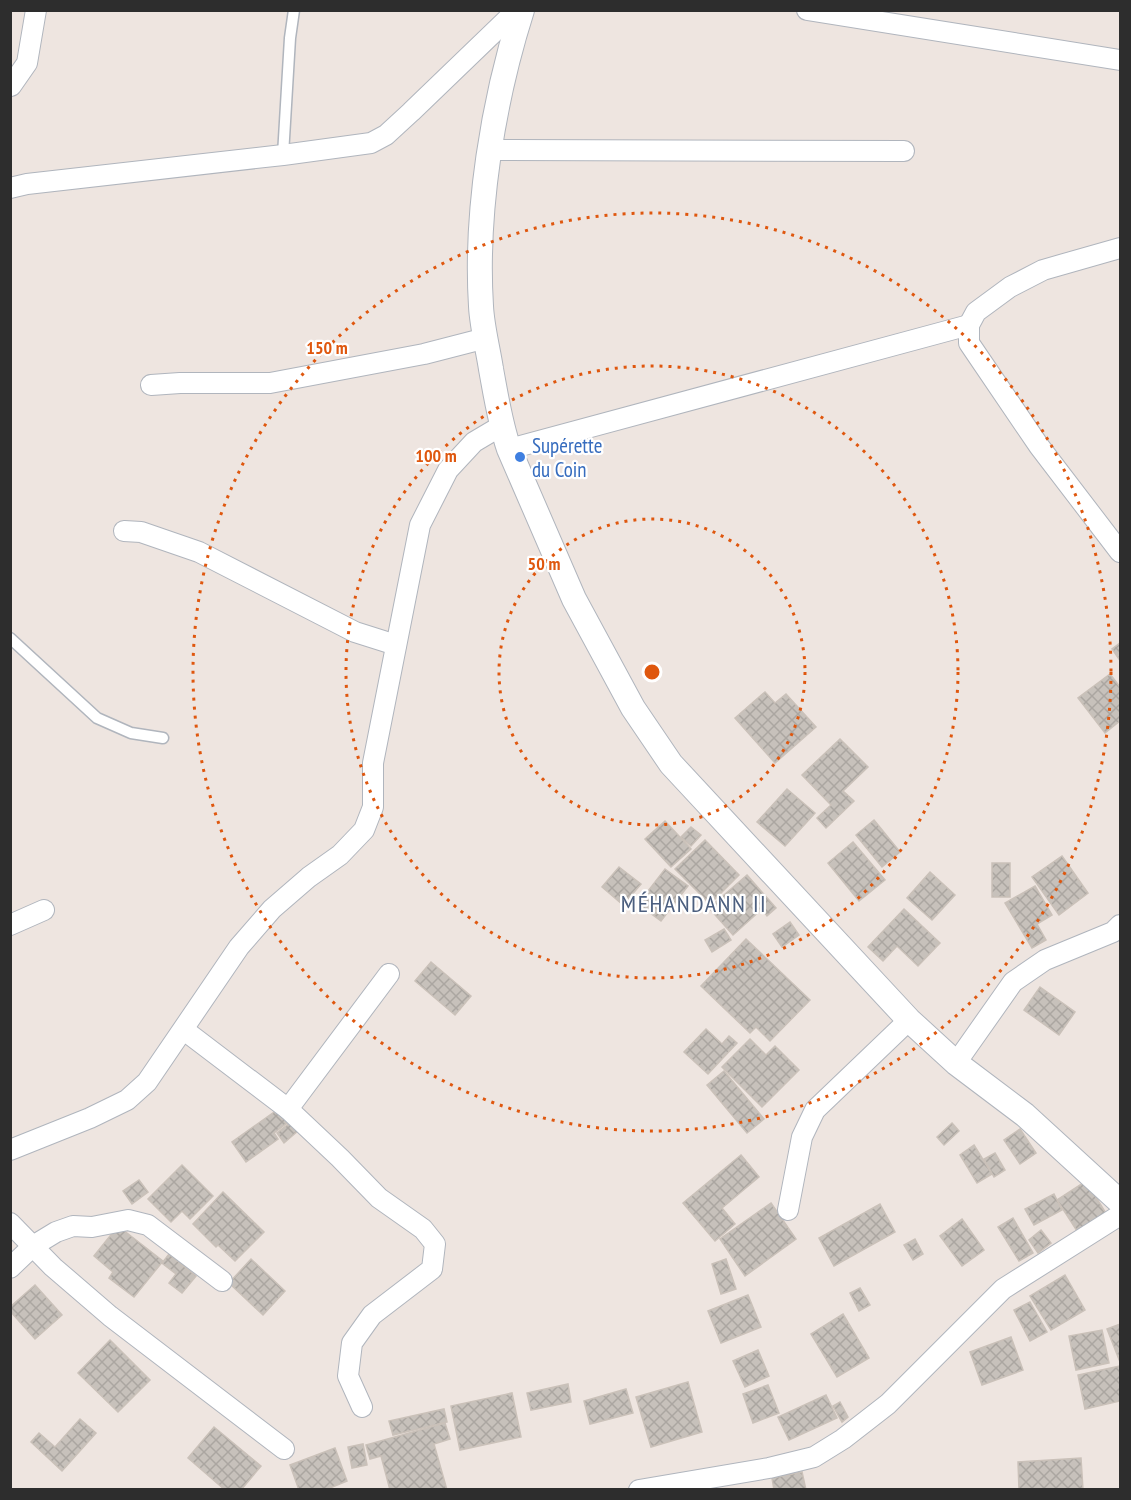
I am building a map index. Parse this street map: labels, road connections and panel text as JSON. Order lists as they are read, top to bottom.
{
  "districts": ["MÉHANDANN II"],
  "places": ["Supérette du Coin"],
  "rings": ["150 m", "100 m", "50 m"]
}
